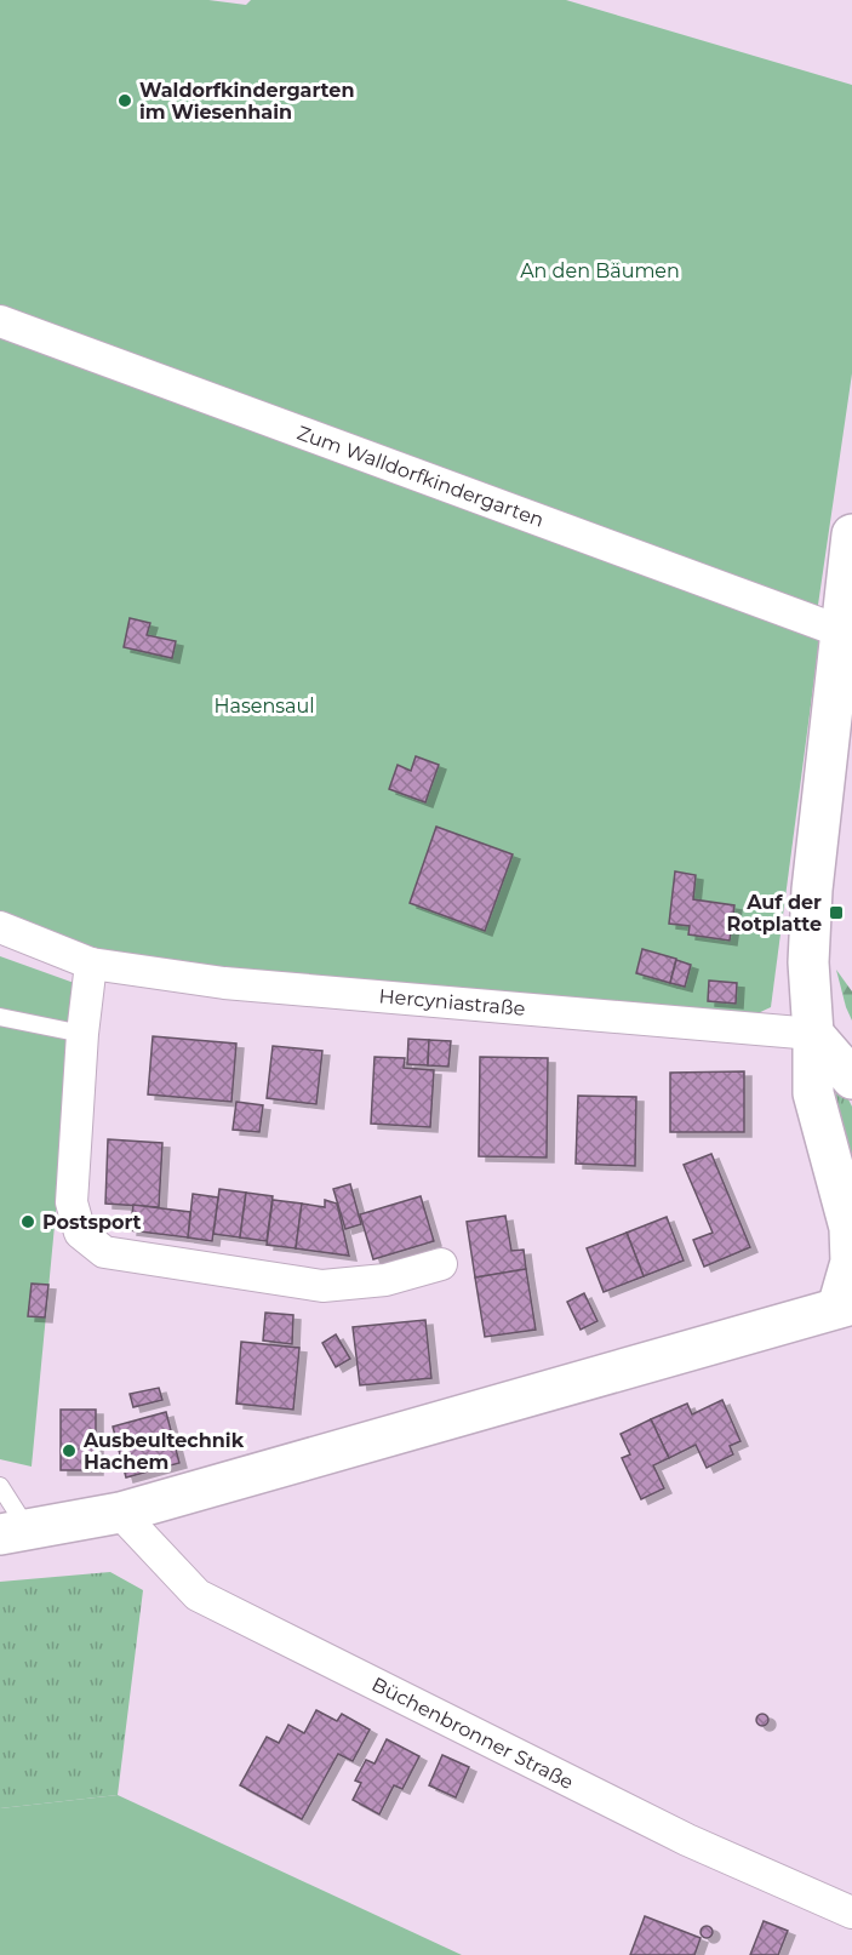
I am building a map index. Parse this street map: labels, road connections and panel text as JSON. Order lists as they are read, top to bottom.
{
  "streets": {
    "street": ["Zum Walldorfkindergarten", "Hercyniastraße", "Büchenbronner Straße"]
  },
  "parks": ["An den Bäumen", "Hasensaul"],
  "places": {
    "other": ["Waldorfkindergarten im Wiesenhain", "Postsport", "Ausbeultechnik Hachem"],
    "transit": ["Auf der Rotplatte"]
  }
}
